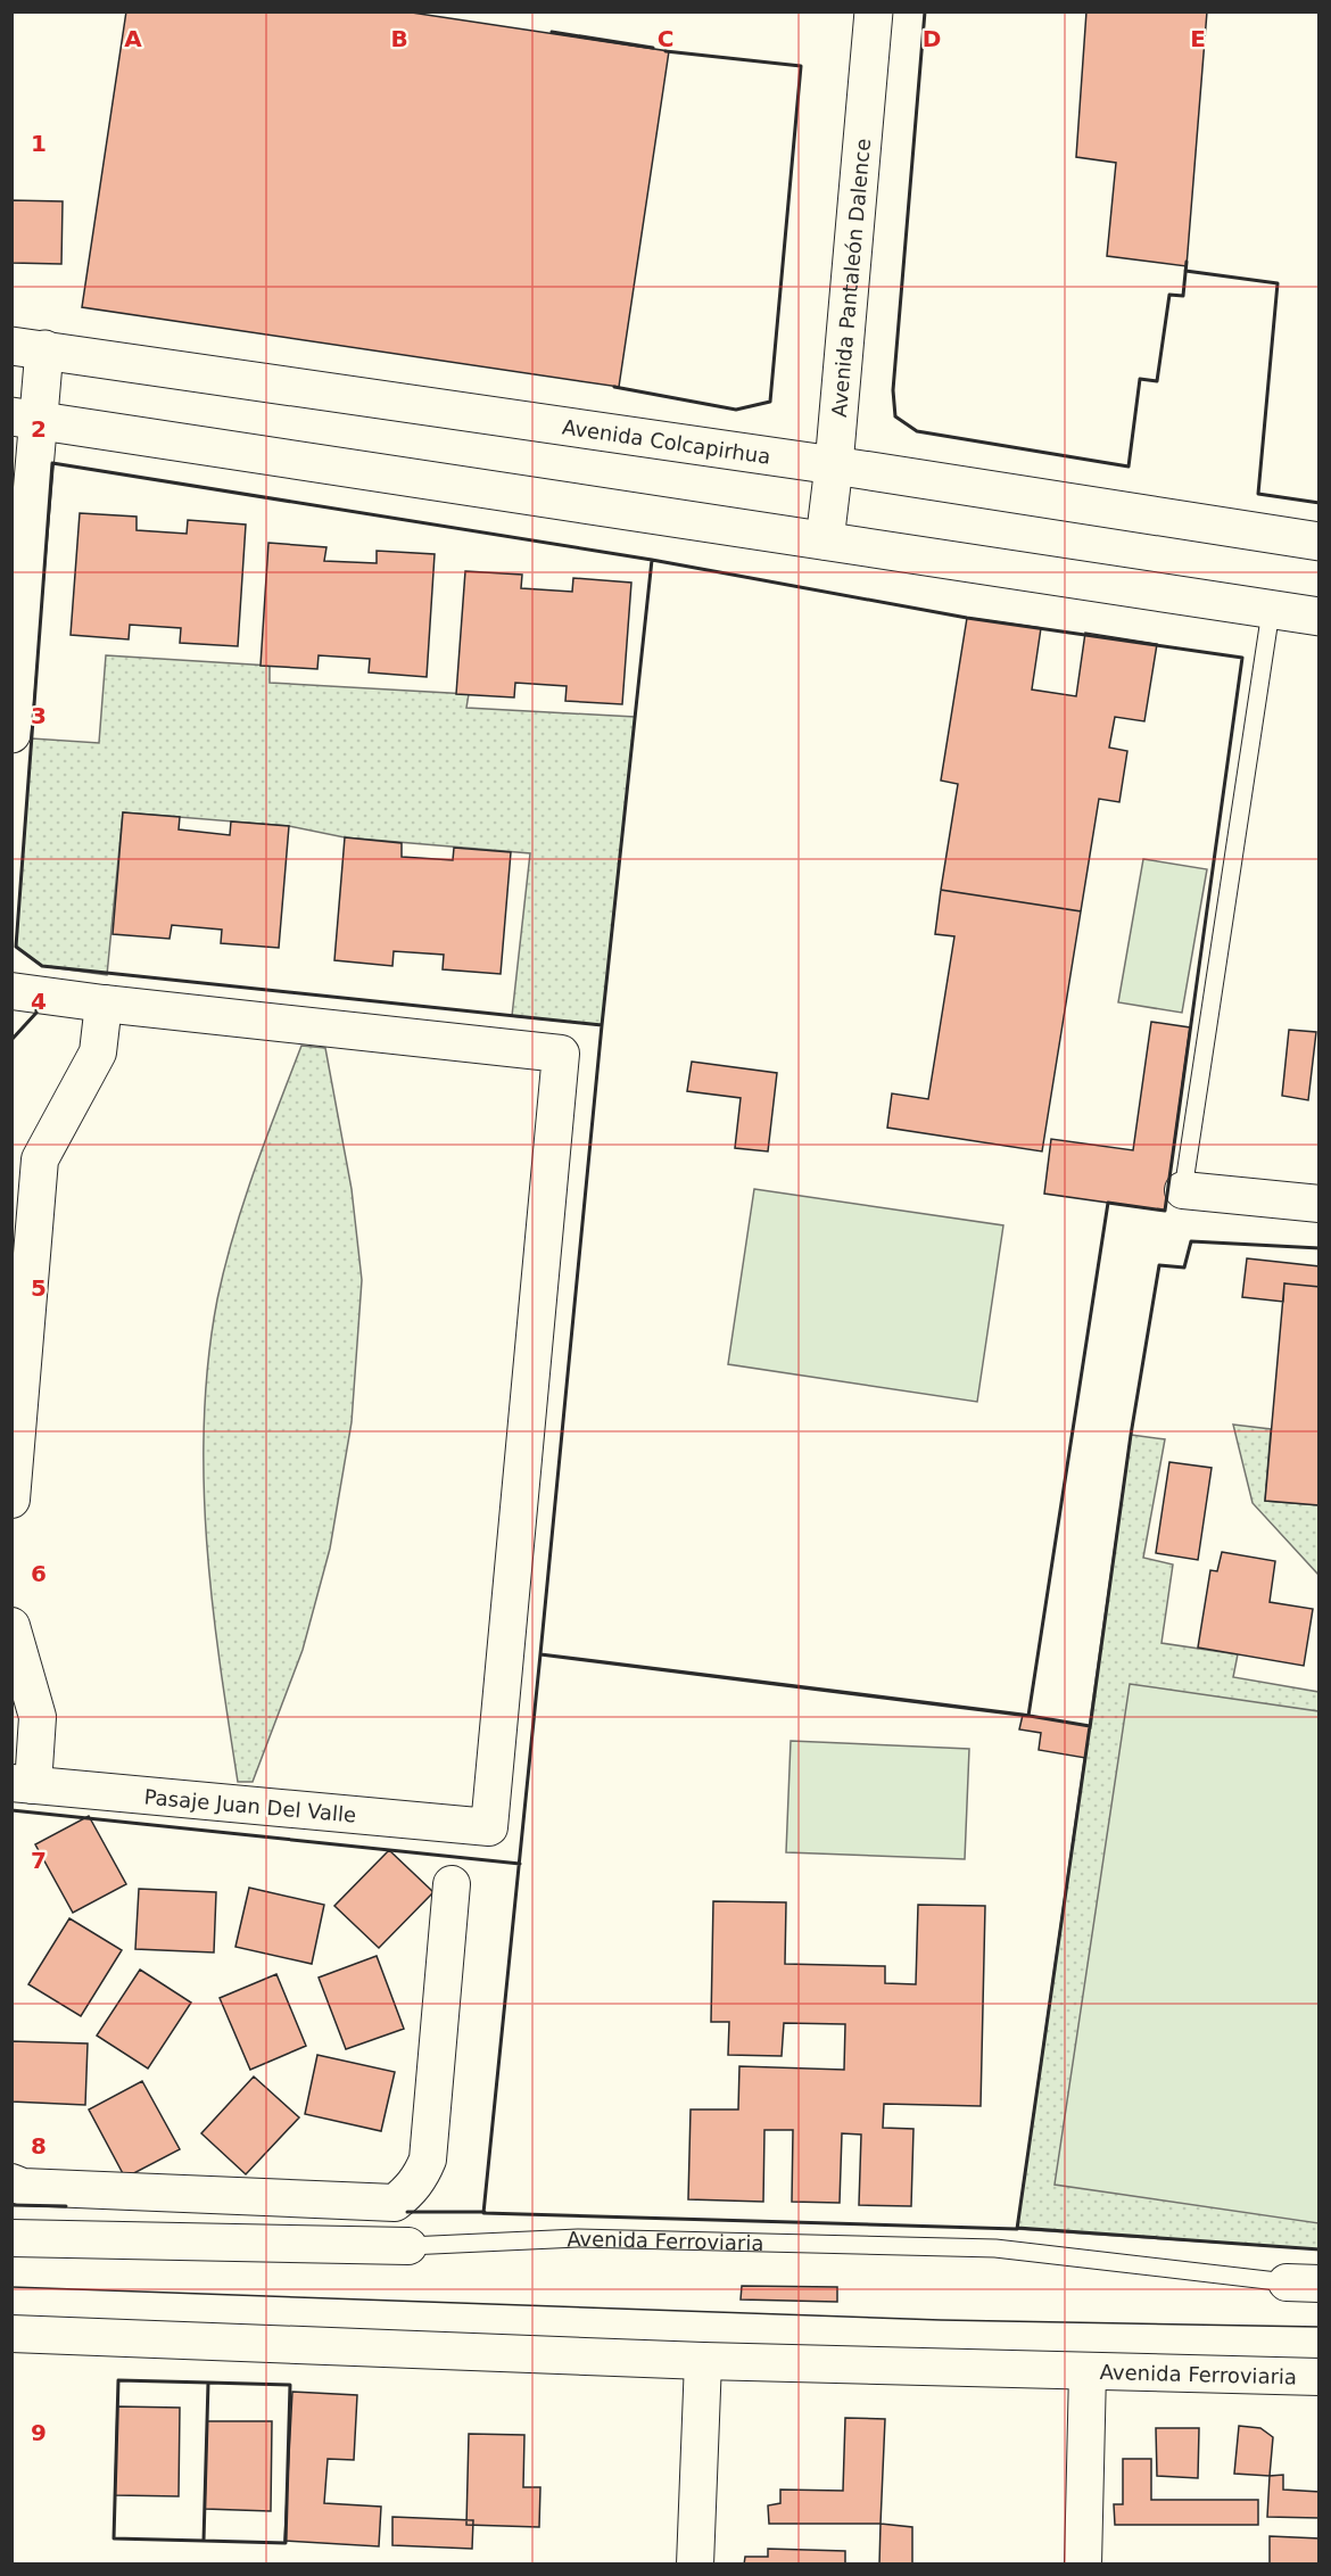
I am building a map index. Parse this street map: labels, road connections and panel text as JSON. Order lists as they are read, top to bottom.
{
  "streets": {
    "main road": ["Avenida Pantaleón Dalence", "Avenida Colcapirhua"],
    "street": ["Pasaje Juan Del Valle", "Avenida Ferroviaria"]
  },
  "crossings": [
    ["Avenida Pantaleón Dalence", "Avenida Colcapirhua"]
  ],
  "grid": {
    "columns": [
      "A",
      "B",
      "C",
      "D",
      "E"
    ],
    "rows": [
      "1",
      "2",
      "3",
      "4",
      "5",
      "6",
      "7",
      "8",
      "9"
    ]
  }
}
